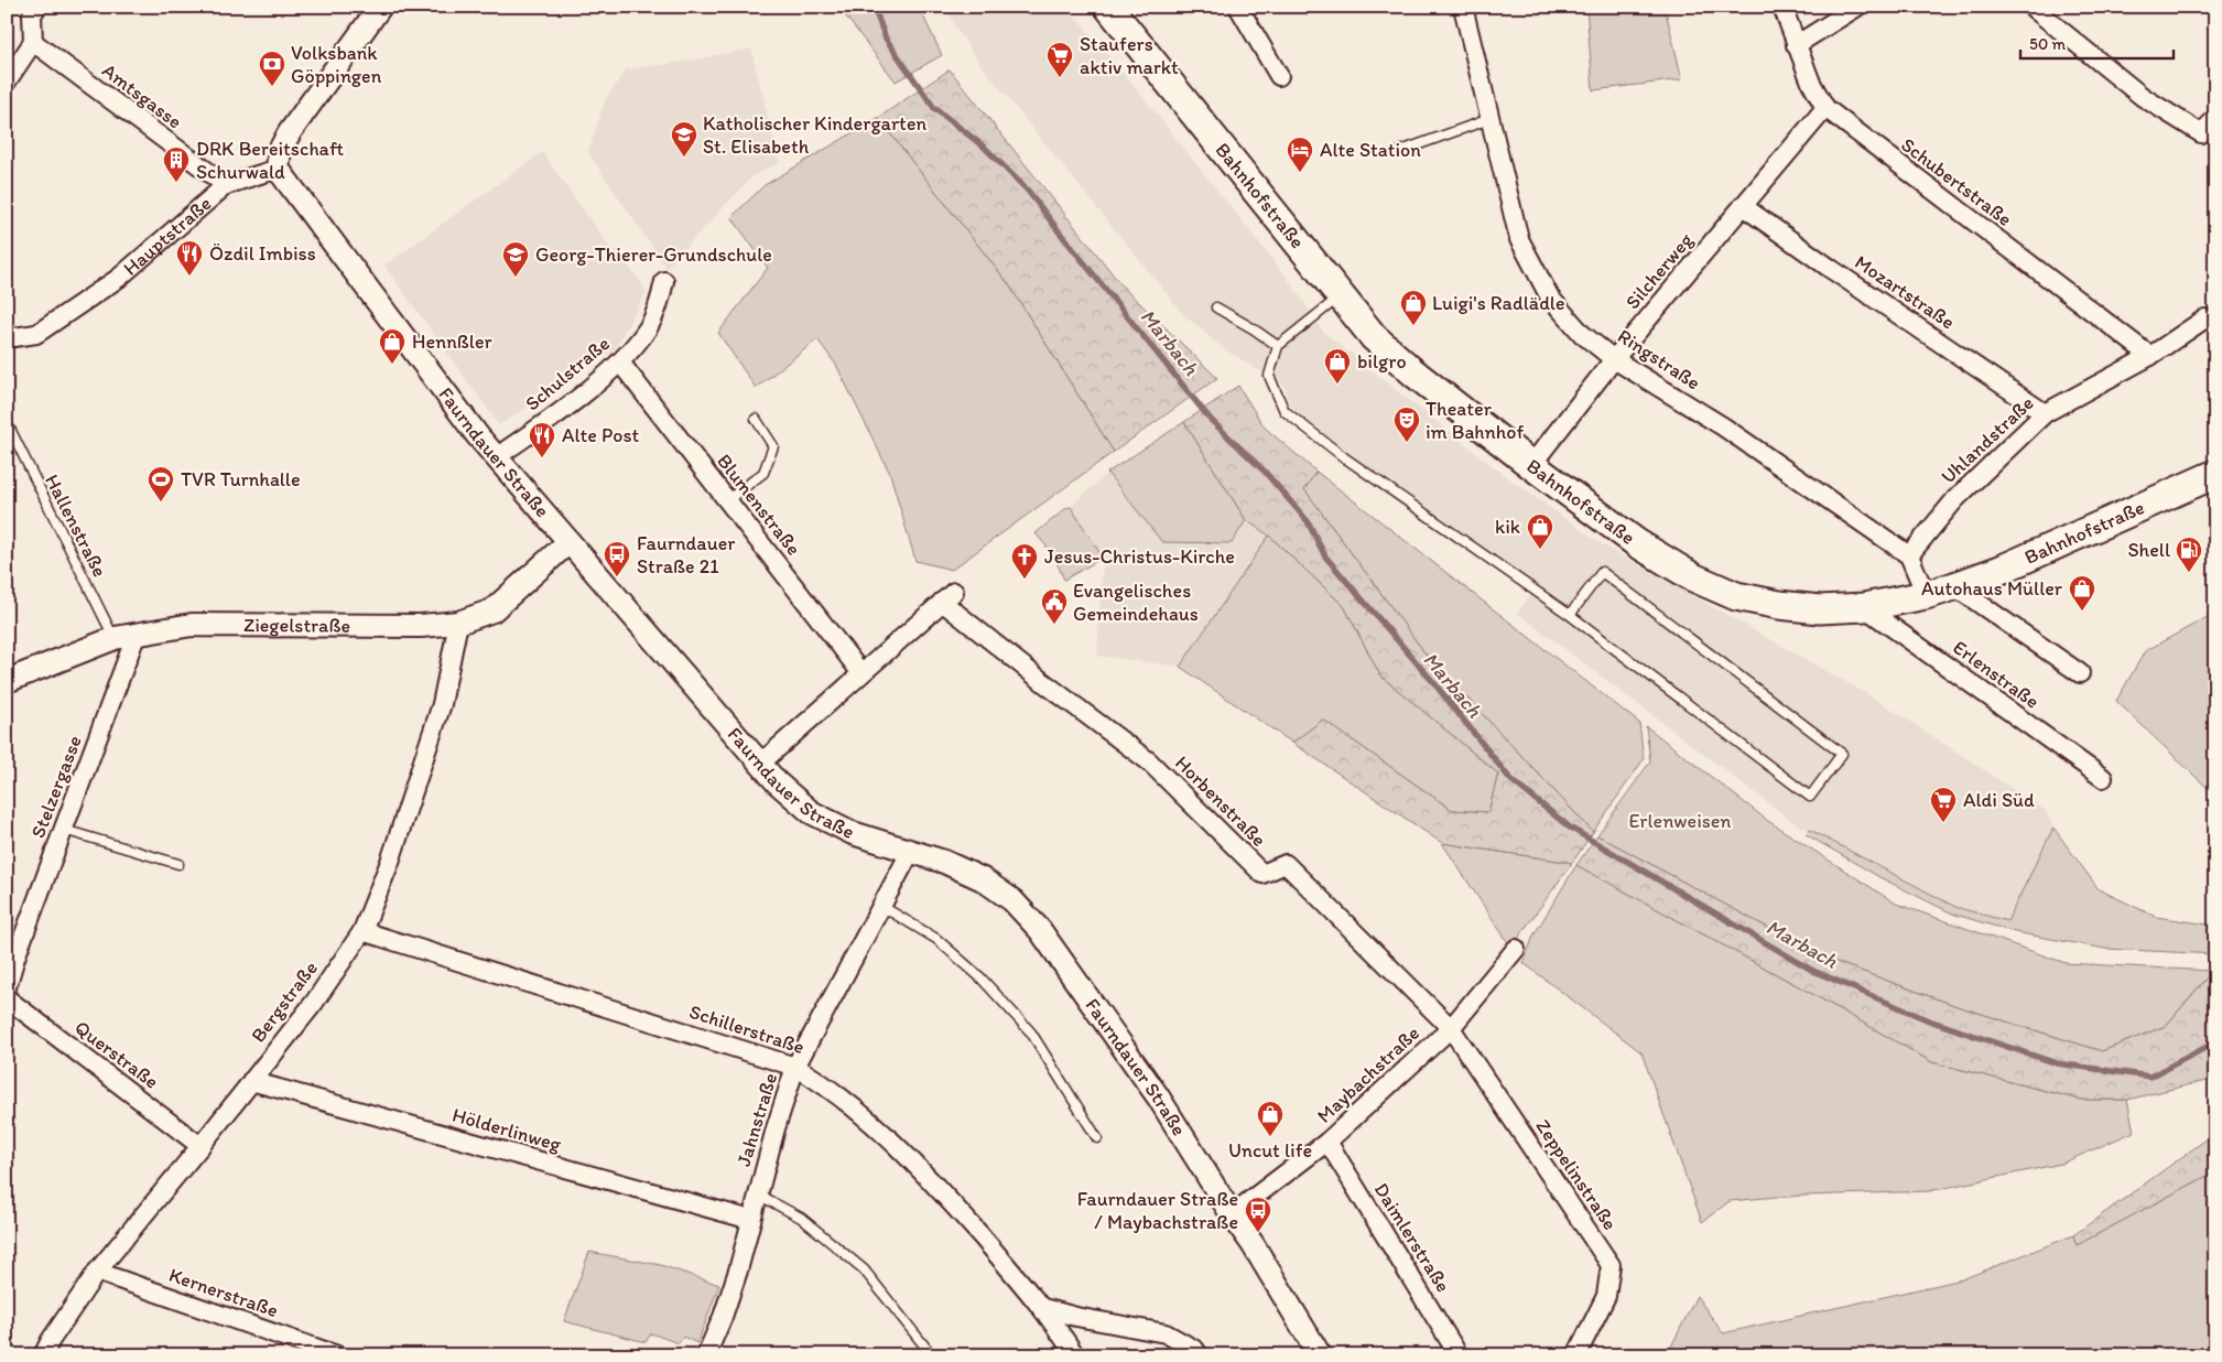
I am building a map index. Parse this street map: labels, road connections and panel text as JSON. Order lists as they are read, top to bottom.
{
  "streets": {
    "main road": ["Bahnhofstraße"],
    "street": [
      "Amtsgasse",
      "Schubertstraße",
      "Hauptstraße",
      "Silcherweg",
      "Mozartstraße",
      "Ringstraße",
      "Schulstraße",
      "Uhlandstraße",
      "Faurndauer Straße",
      "Blumenstraße",
      "Ziegelstraße",
      "Erlenstraße",
      "Stelzergasse",
      "Horbenstraße",
      "Bergstraße",
      "Schillerstraße",
      "Querstraße",
      "Maybachstraße",
      "Jahnstraße",
      "Hölderlinweg",
      "Zeppelinstraße",
      "Daimlerstraße",
      "Kernerstraße"
    ],
    "lane": ["Hallenstraße"]
  },
  "crossings": [
    ["Amtsgasse", "Hauptstraße"],
    ["Schubertstraße", "Silcherweg"],
    ["Schubertstraße", "Uhlandstraße"],
    ["Bahnhofstraße", "Silcherweg"],
    ["Bahnhofstraße", "Erlenstraße"],
    ["Hauptstraße", "Faurndauer Straße"],
    ["Silcherweg", "Mozartstraße"],
    ["Silcherweg", "Ringstraße"],
    ["Mozartstraße", "Uhlandstraße"],
    ["Ringstraße", "Uhlandstraße"],
    ["Schulstraße", "Faurndauer Straße"],
    ["Schulstraße", "Blumenstraße"],
    ["Faurndauer Straße", "Ziegelstraße"],
    ["Faurndauer Straße", "Horbenstraße"],
    ["Faurndauer Straße", "Maybachstraße"],
    ["Faurndauer Straße", "Jahnstraße"],
    ["Blumenstraße", "Horbenstraße"],
    ["Hallenstraße", "Ziegelstraße"],
    ["Ziegelstraße", "Stelzergasse"],
    ["Ziegelstraße", "Bergstraße"],
    ["Horbenstraße", "Maybachstraße"],
    ["Horbenstraße", "Zeppelinstraße"],
    ["Bergstraße", "Schillerstraße"],
    ["Bergstraße", "Querstraße"],
    ["Bergstraße", "Hölderlinweg"],
    ["Bergstraße", "Kernerstraße"],
    ["Schillerstraße", "Jahnstraße"],
    ["Maybachstraße", "Zeppelinstraße"],
    ["Maybachstraße", "Daimlerstraße"],
    ["Jahnstraße", "Hölderlinweg"]
  ],
  "water": ["Marbach"],
  "parks": ["Erlenweisen"],
  "places": {
    "supermarket": ["Staufers aktiv markt", "Aldi Süd"],
    "bank": ["Volksbank Göppingen"],
    "school or university": ["Katholischer Kindergarten St. Elisabeth", "Georg-Thierer-Grundschule"],
    "hotel": ["Alte Station"],
    "building": ["DRK Bereitschaft Schurwald"],
    "restaurant": ["Özdil Imbiss", "Alte Post"],
    "shop": [
      "Luigi's Radlädle",
      "Hennßler",
      "bilgro",
      "kik",
      "Autohaus Müller",
      "Uncut life"
    ],
    "theatre": ["Theater im Bahnhof"],
    "sports": ["TVR Turnhalle"],
    "fuel station": ["Shell"],
    "bus stop": ["Faurndauer Straße 21", "Faurndauer Straße / Maybachstraße"],
    "church": ["Jesus-Christus-Kirche"],
    "public building": ["Evangelisches Gemeindehaus"]
  },
  "scale_bar": "50 m"
}
